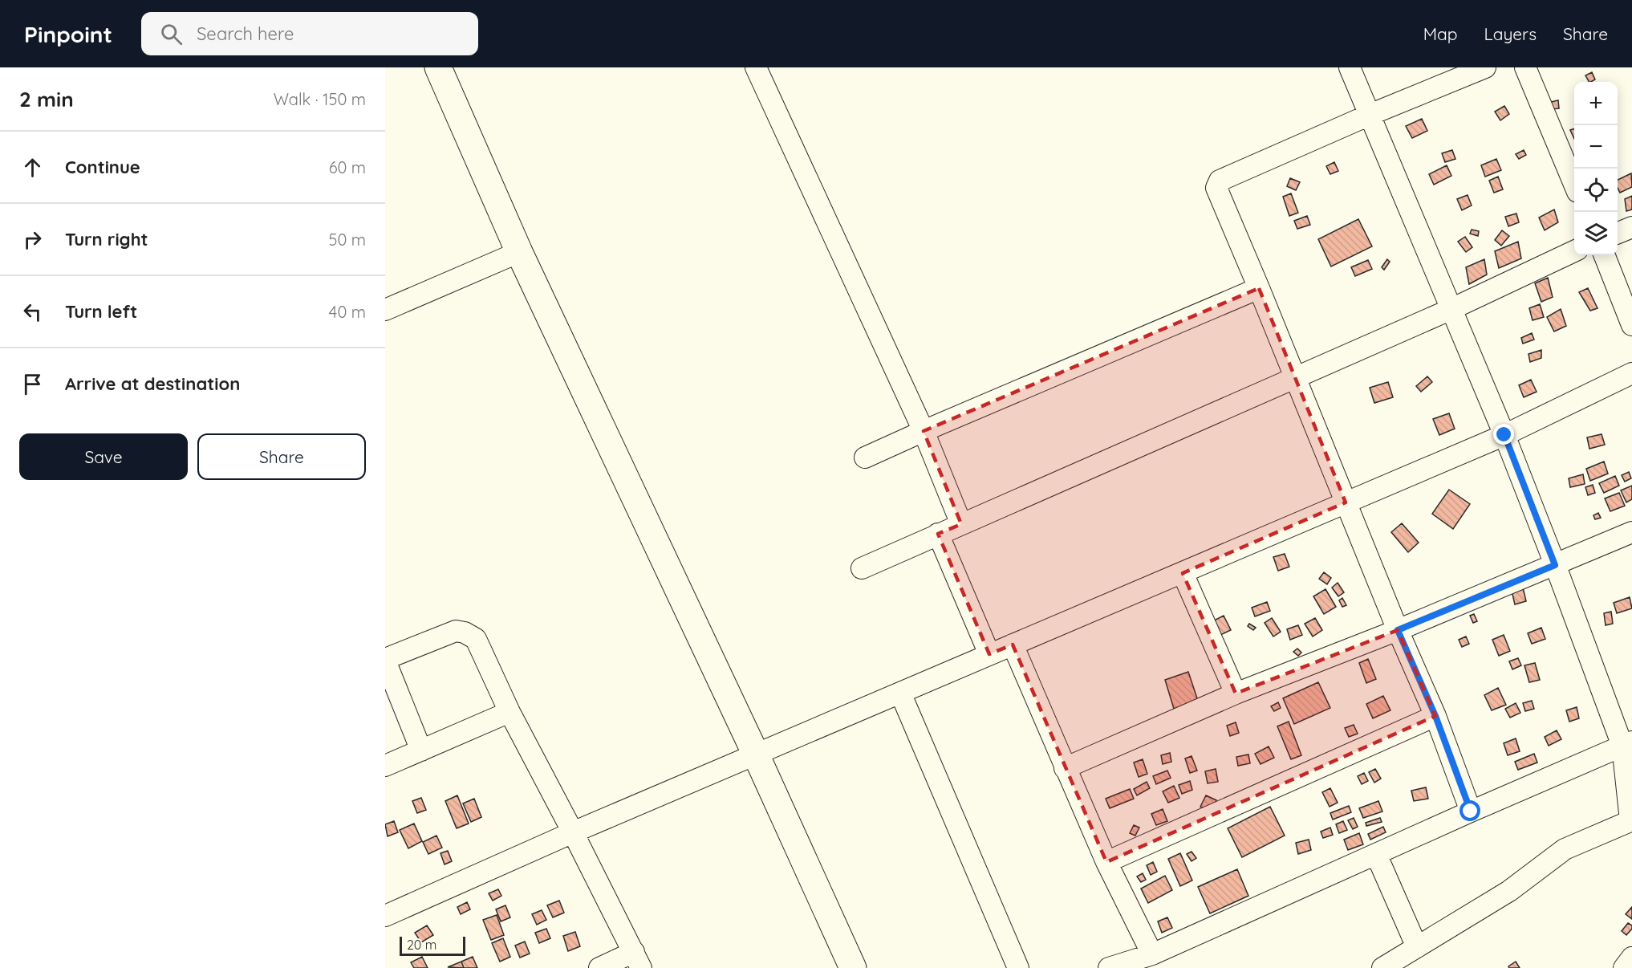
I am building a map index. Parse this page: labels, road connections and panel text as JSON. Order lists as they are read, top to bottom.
{
  "scale_bar": "20 m",
  "page": {
    "header": "Pinpoint",
    "search": "Search here",
    "nav": ["Map", "Layers", "Share"],
    "heading": ["2 min", "Walk · 150 m"],
    "map_buttons": ["+", "−"],
    "list": [
      ["Continue", "60 m"],
      ["Turn right", "50 m"],
      ["Turn left", "40 m"],
      "Arrive at destination"
    ],
    "buttons": ["Save", "Share"],
    "scale": "20 m"
  }
}
